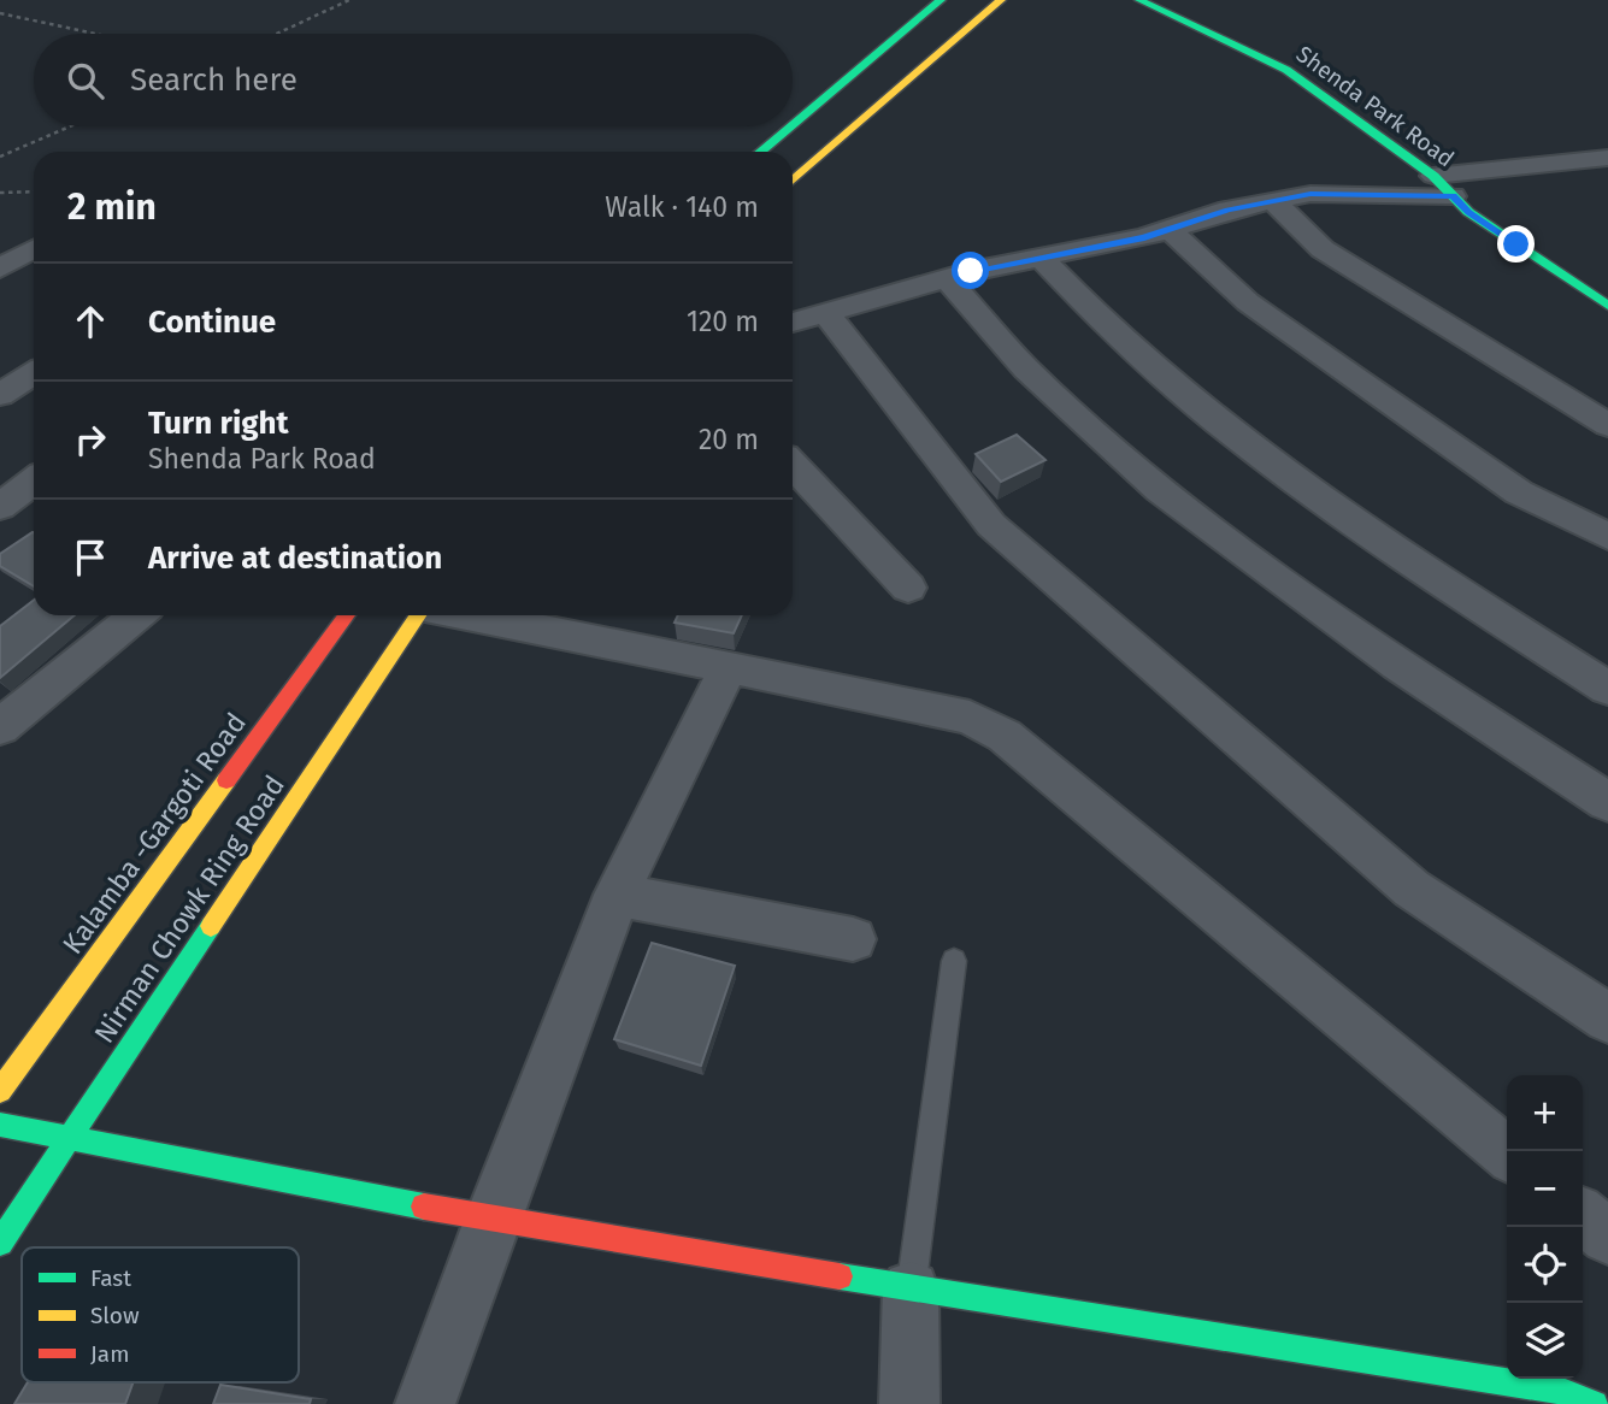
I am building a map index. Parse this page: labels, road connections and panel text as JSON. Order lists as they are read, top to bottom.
{
  "streets": {
    "main road": ["Shenda Park Road", "Kalamba -Gargoti Road", "Nirman Chowk Ring Road"]
  },
  "legend": ["Fast", "Slow", "Jam"],
  "page": {
    "search": "Search here",
    "heading": ["2 min", "Walk · 140 m"],
    "list": [
      ["Continue", "120 m"],
      ["Turn right", "Shenda Park Road", "20 m"],
      "Arrive at destination"
    ],
    "map_buttons": ["+", "−"]
  }
}
